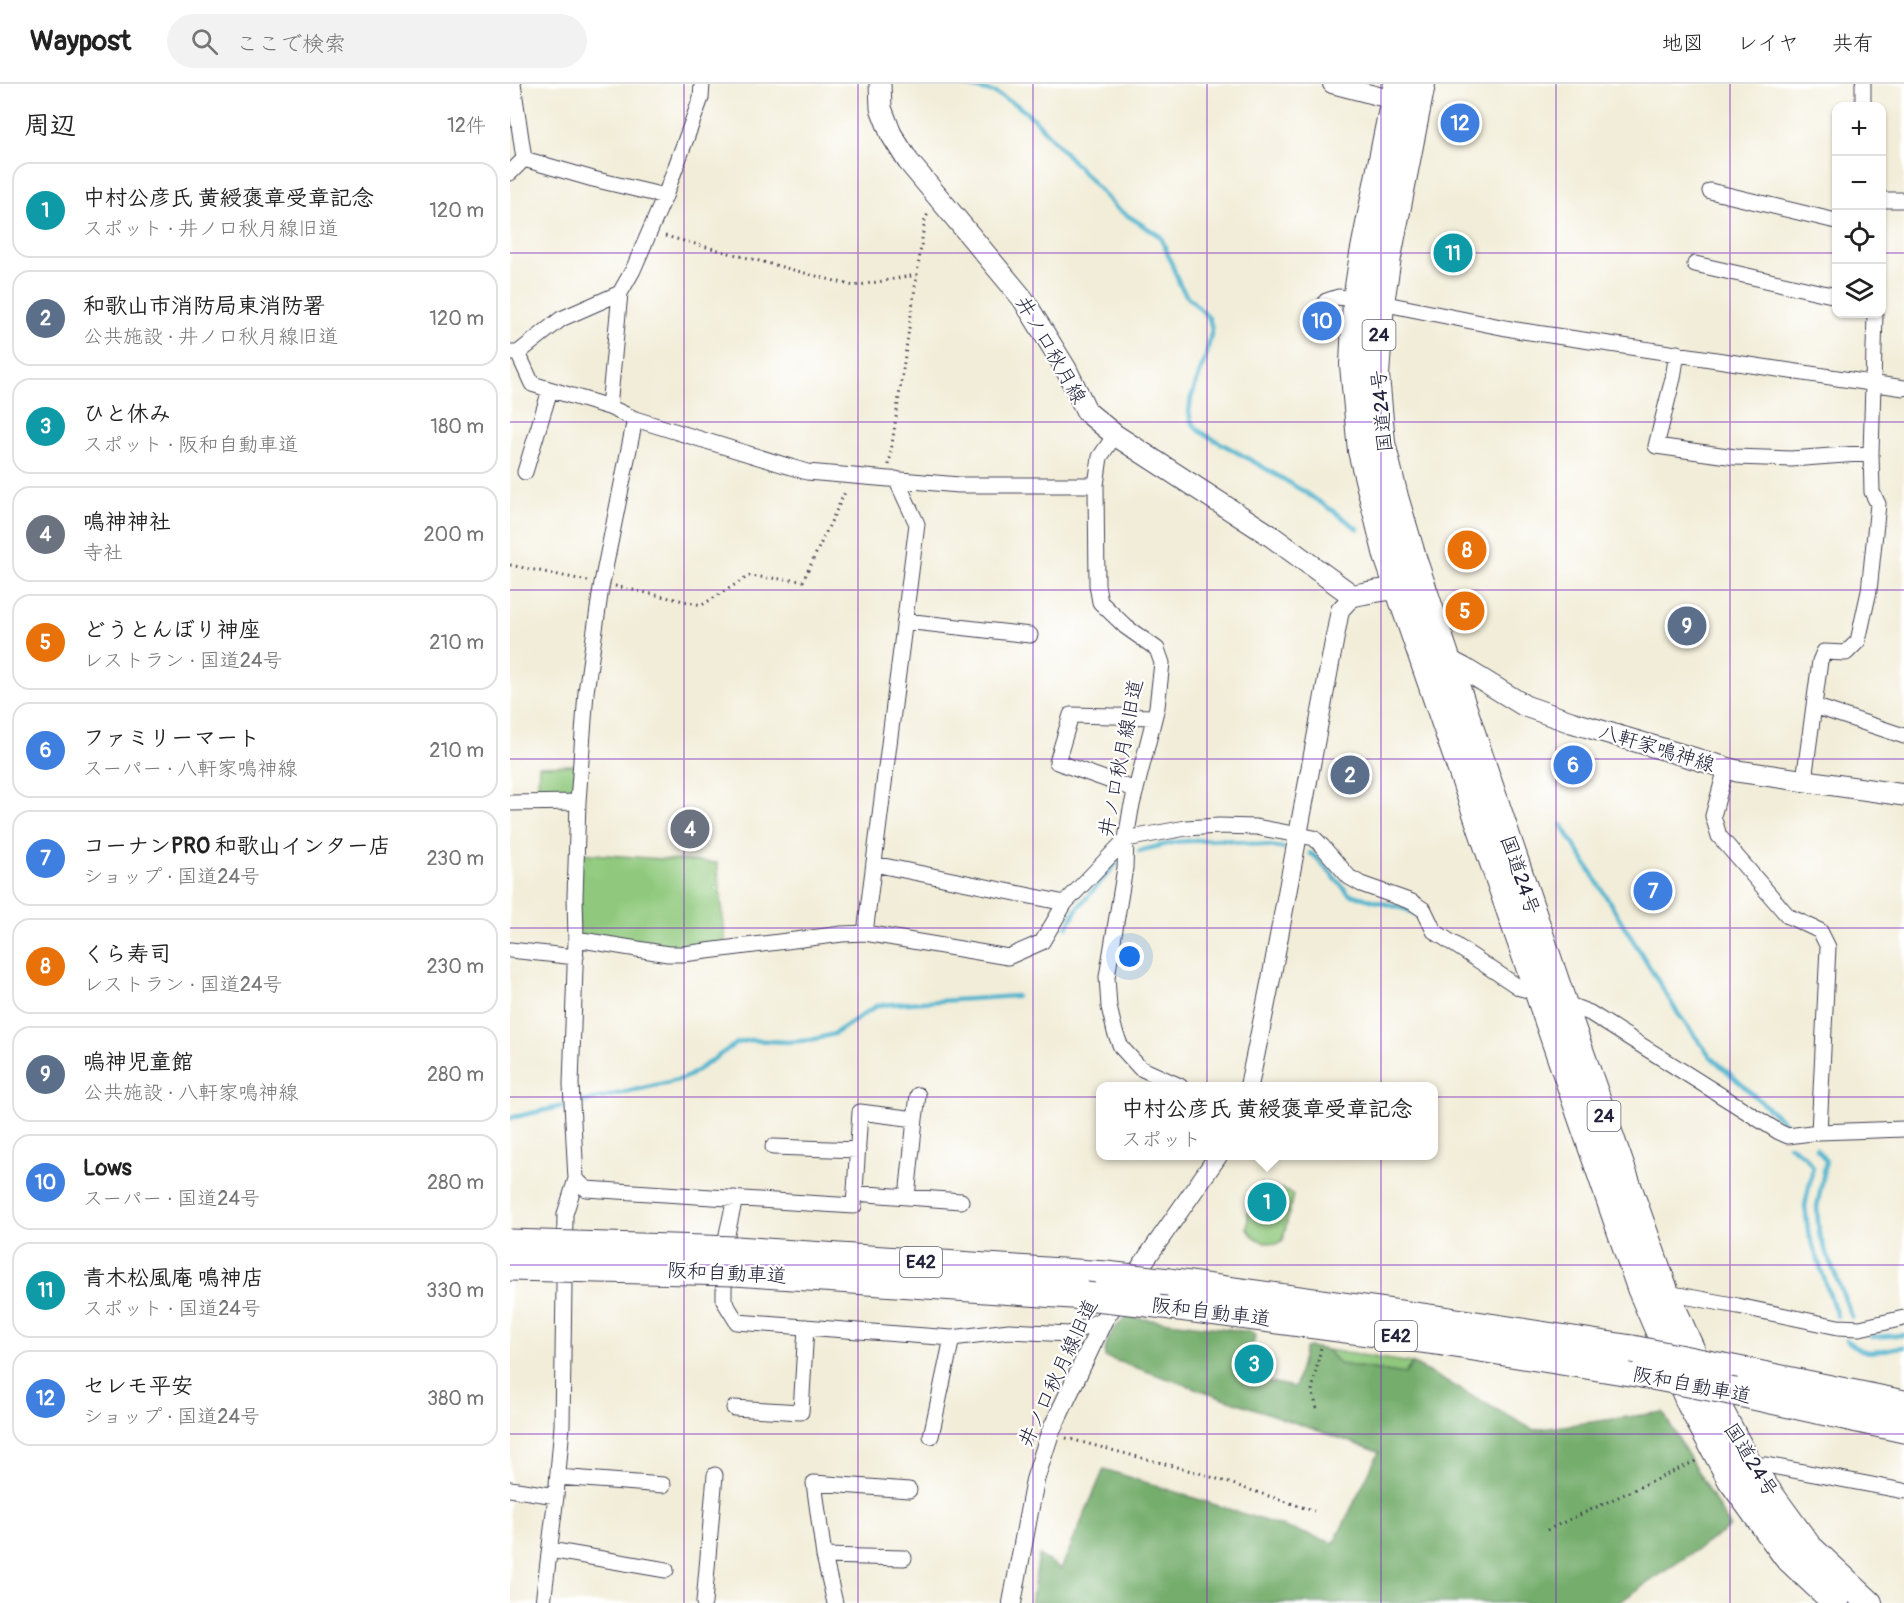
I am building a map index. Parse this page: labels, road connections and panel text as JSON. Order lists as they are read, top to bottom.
{
  "streets": {
    "highway": [
      "24",
      "国道24号",
      "E42",
      "阪和自動車道"
    ],
    "main road": ["井ノ口秋月線", "八軒家鳴神線"],
    "street": ["井ノ口秋月線旧道"]
  },
  "crossings": [
    ["井ノ口秋月線", "井ノ口秋月線旧道"],
    ["国道24号", "八軒家鳴神線"]
  ],
  "page": {
    "header": "Waypost",
    "search": "ここで検索",
    "nav": ["地図", "レイヤ", "共有"],
    "heading": ["周辺", "12件"],
    "pins": [
      "12",
      "11",
      "10",
      "8",
      "5",
      "9",
      "6",
      "2",
      "4",
      "7",
      "1",
      "3"
    ],
    "map_buttons": ["+", "−"],
    "list": [
      {
        "mark": "1",
        "name": "中村公彦氏 黄綬褒章受章記念",
        "note": "スポット · 井ノ口秋月線旧道",
        "value": "120 m"
      },
      {
        "mark": "2",
        "name": "和歌山市消防局東消防署",
        "note": "公共施設 · 井ノ口秋月線旧道",
        "value": "120 m"
      },
      {
        "mark": "3",
        "name": "ひと休み",
        "note": "スポット · 阪和自動車道",
        "value": "180 m"
      },
      {
        "mark": "4",
        "name": "鳴神神社",
        "note": "寺社",
        "value": "200 m"
      },
      {
        "mark": "5",
        "name": "どうとんぼり神座",
        "note": "レストラン · 国道24号",
        "value": "210 m"
      },
      {
        "mark": "6",
        "name": "ファミリーマート",
        "note": "スーパー · 八軒家鳴神線",
        "value": "210 m"
      },
      {
        "mark": "7",
        "name": "コーナンPRO 和歌山インター店",
        "note": "ショップ · 国道24号",
        "value": "230 m"
      },
      {
        "mark": "8",
        "name": "くら寿司",
        "note": "レストラン · 国道24号",
        "value": "230 m"
      },
      {
        "mark": "9",
        "name": "嗚神児童館",
        "note": "公共施設 · 八軒家鳴神線",
        "value": "280 m"
      },
      {
        "mark": "10",
        "name": "Lows",
        "note": "スーパー · 国道24号",
        "value": "280 m"
      },
      {
        "mark": "11",
        "name": "青木松風庵 鳴神店",
        "note": "スポット · 国道24号",
        "value": "330 m"
      },
      {
        "mark": "12",
        "name": "セレモ平安",
        "note": "ショップ · 国道24号",
        "value": "380 m"
      }
    ],
    "popup": ["中村公彦氏 黄綬褒章受章記念", "スポット"]
  }
}
